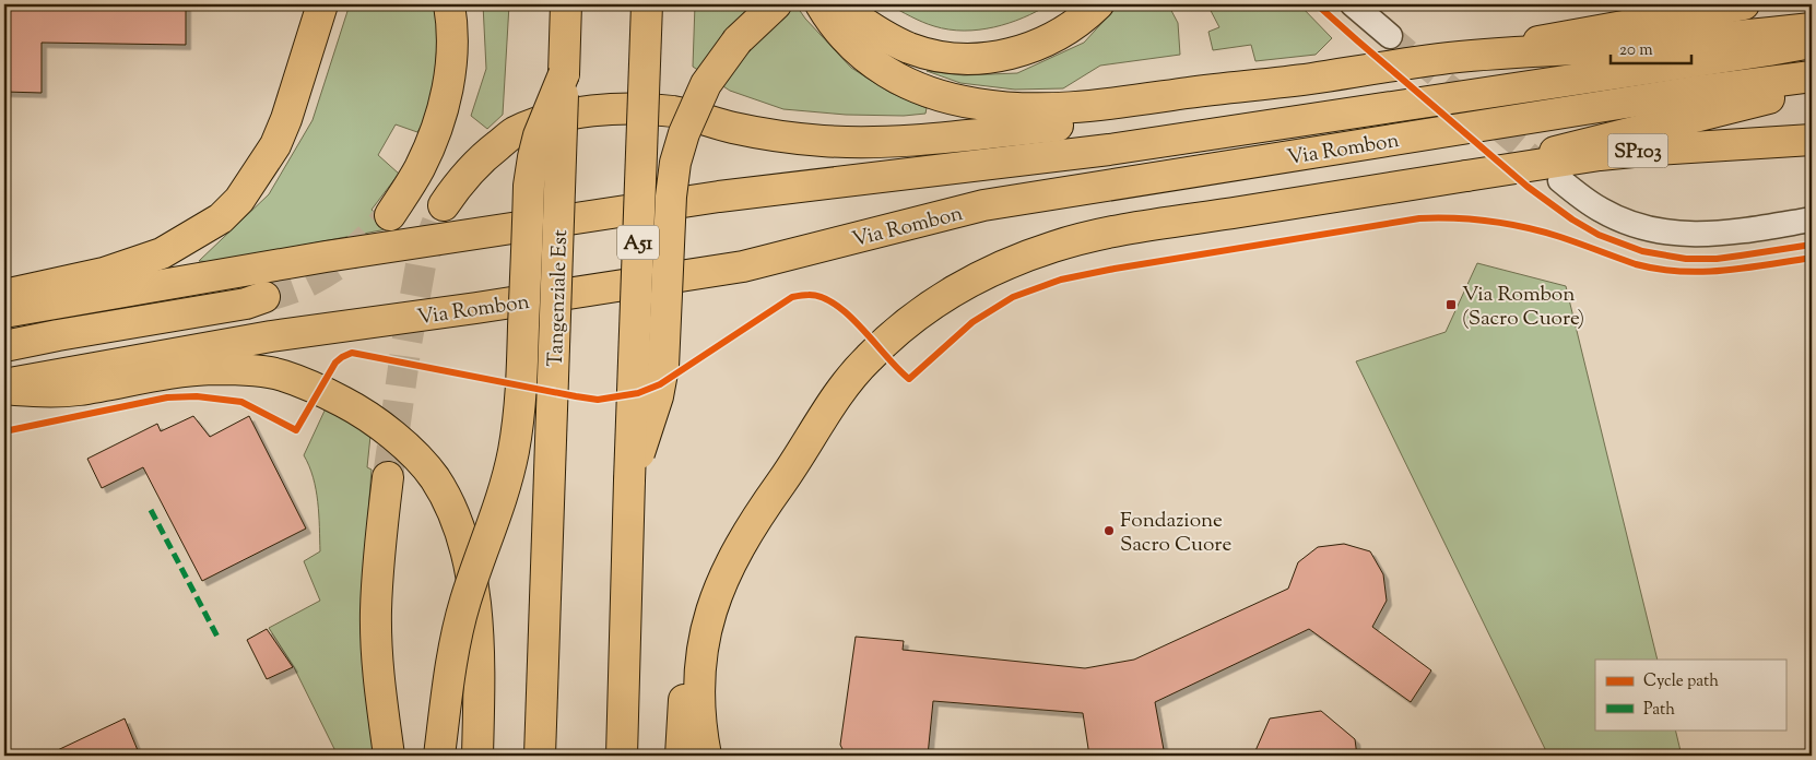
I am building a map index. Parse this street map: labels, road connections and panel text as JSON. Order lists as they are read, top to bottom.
{
  "streets": {
    "main road": [
      "Via Rombon",
      "SP103",
      "A51",
      "Tangenziale Est"
    ]
  },
  "places": {
    "transit": ["Via Rombon (Sacro Cuore)"],
    "other": ["Fondazione Sacro Cuore"]
  },
  "legend": ["Cycle path", "Path"],
  "scale_bar": "20 m"
}
